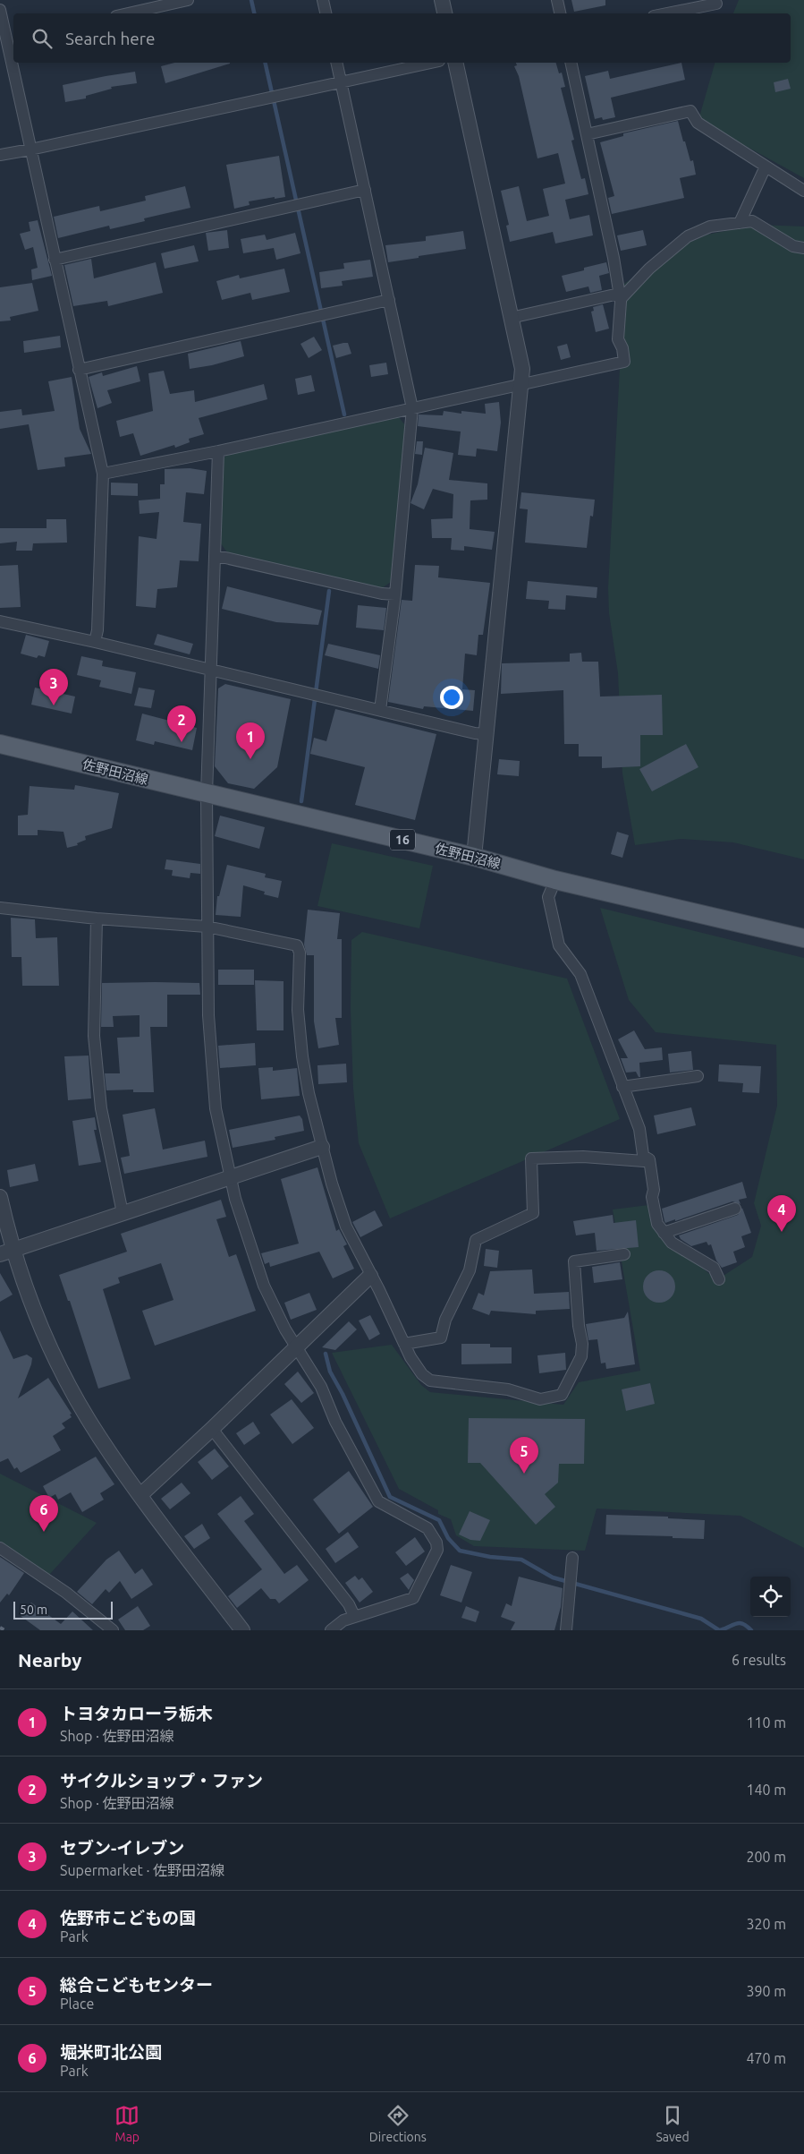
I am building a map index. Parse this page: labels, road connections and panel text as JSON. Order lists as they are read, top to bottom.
{
  "streets": {
    "main road": ["佐野田沼線", "16"]
  },
  "scale_bar": "50 m",
  "page": {
    "search": "Search here",
    "pins": [
      "3",
      "2",
      "1",
      "4",
      "5",
      "6"
    ],
    "scale": "50 m",
    "heading": ["Nearby", "6 results"],
    "list": [
      {
        "mark": "1",
        "name": "トヨタカローラ栃木",
        "note": "Shop · 佐野田沼線",
        "value": "110 m"
      },
      {
        "mark": "2",
        "name": "サイクルショップ・ファン",
        "note": "Shop · 佐野田沼線",
        "value": "140 m"
      },
      {
        "mark": "3",
        "name": "セブン-イレブン",
        "note": "Supermarket · 佐野田沼線",
        "value": "200 m"
      },
      {
        "mark": "4",
        "name": "佐野市こどもの国",
        "note": "Park",
        "value": "320 m"
      },
      {
        "mark": "5",
        "name": "総合こどもセンター",
        "note": "Place",
        "value": "390 m"
      },
      {
        "mark": "6",
        "name": "堀米町北公園",
        "note": "Park",
        "value": "470 m"
      }
    ],
    "nav": ["Map", "Directions", "Saved"]
  }
}
